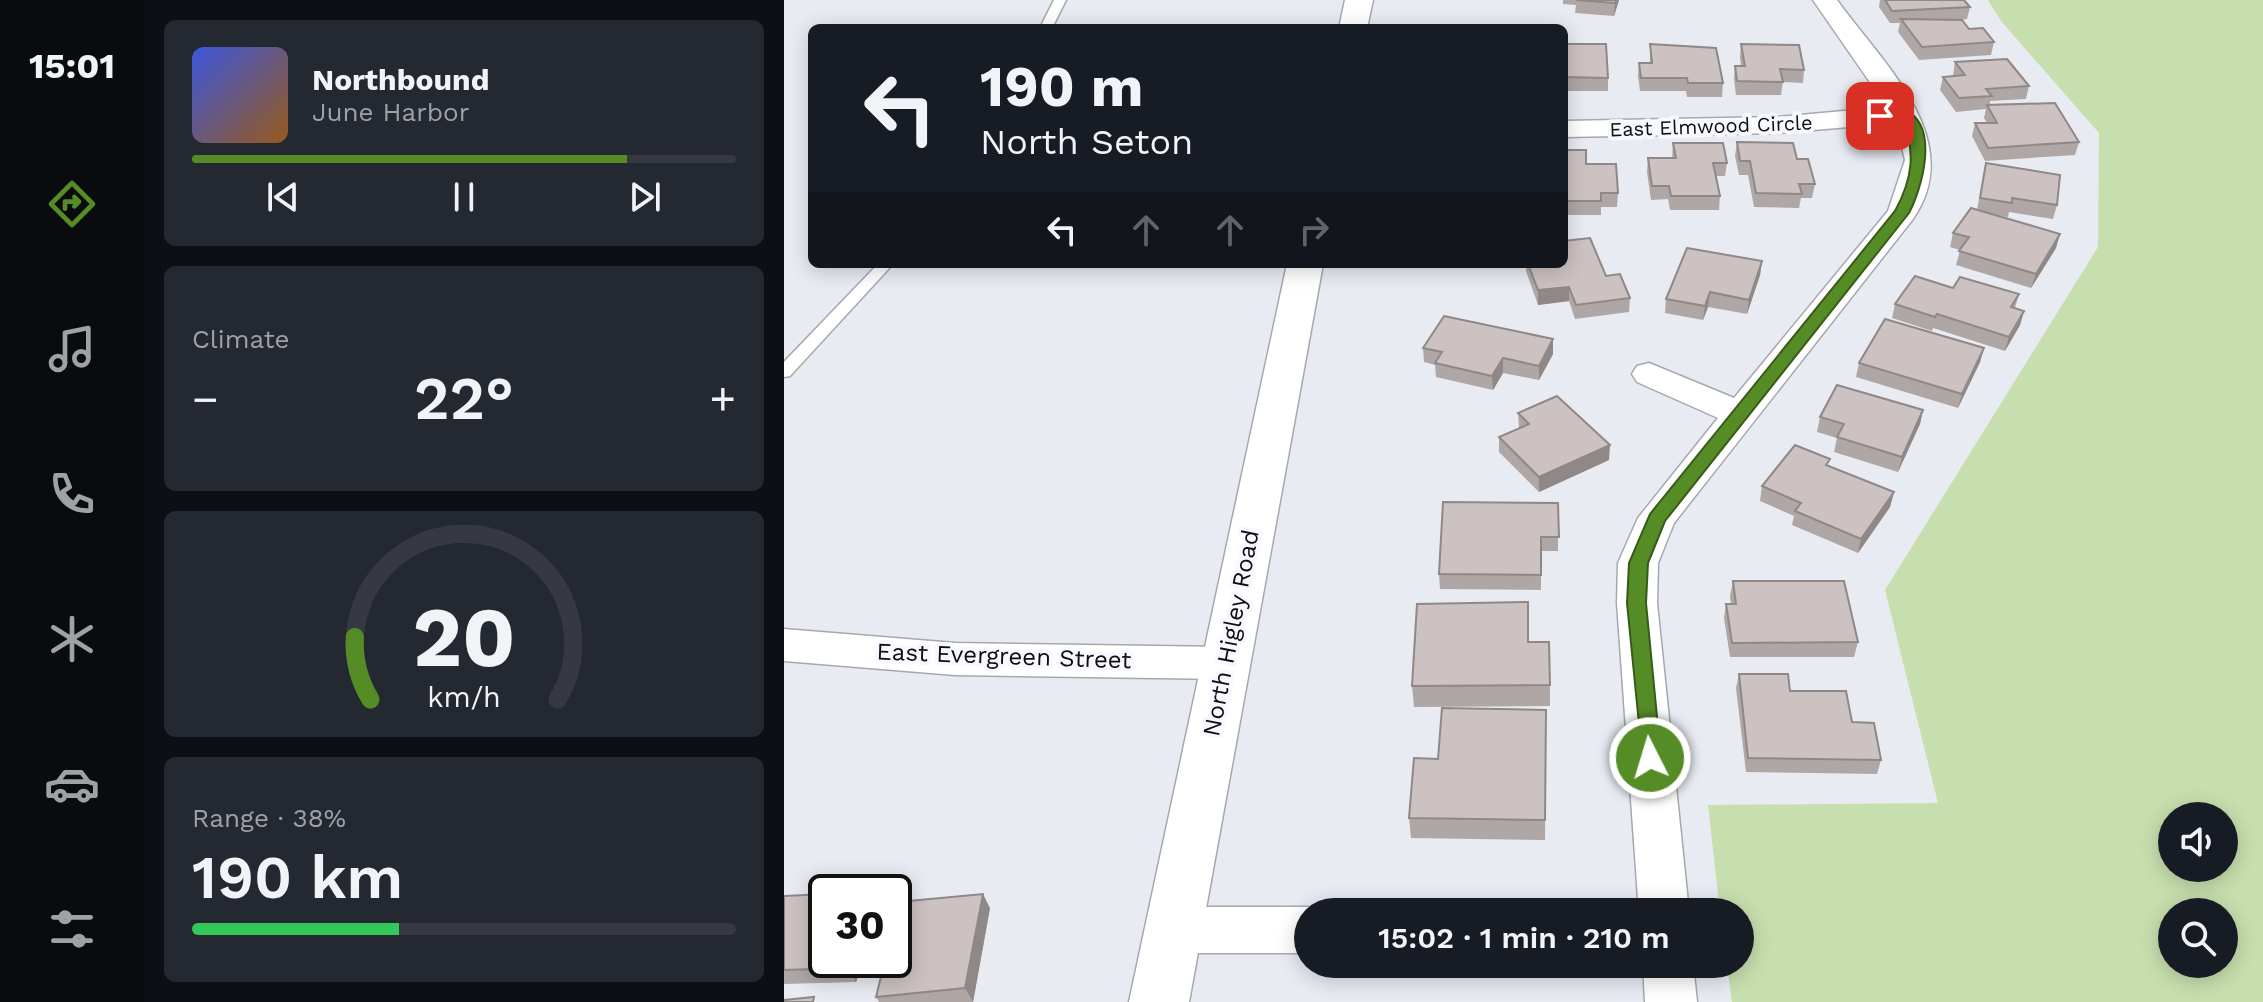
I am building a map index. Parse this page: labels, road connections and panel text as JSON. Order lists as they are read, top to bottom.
{
  "streets": {
    "main road": ["North Higley Road"],
    "street": ["East Elmwood Circle", "East Evergreen Street"]
  },
  "crossings": [
    ["North Higley Road", "East Evergreen Street"]
  ],
  "page": {
    "tabs": "15:01",
    "turn": ["190 m", "North Seton"],
    "song": ["Northbound", "June Harbor"],
    "tile": [
      "Climate",
      ["Range · 38%", "190 km"]
    ],
    "heat": ["−", "22°", "+"],
    "limit": "30",
    "trip": "15:02 · 1 min · 210 m",
    "gauge": ["20", "km/h"]
  }
}
